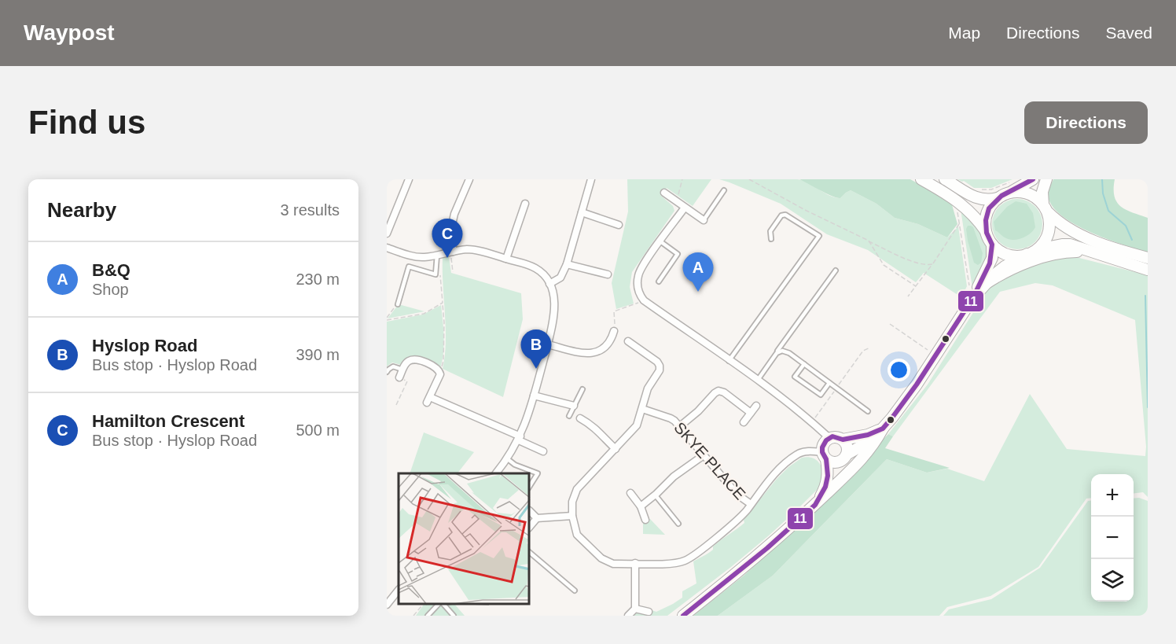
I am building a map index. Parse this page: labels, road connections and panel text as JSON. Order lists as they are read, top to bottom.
{
  "streets": {
    "street": ["SKYE PLACE"]
  },
  "lines": ["transit line 11"],
  "page": {
    "header": "Waypost",
    "nav": ["Map", "Directions", "Saved"],
    "buttons": "Directions",
    "title": "Find us",
    "heading": ["Nearby", "3 results"],
    "pins": ["C", "A", "B"],
    "list": [
      {
        "mark": "A",
        "name": "B&Q",
        "note": "Shop",
        "value": "230 m"
      },
      {
        "mark": "B",
        "name": "Hyslop Road",
        "note": "Bus stop · Hyslop Road",
        "value": "390 m"
      },
      {
        "mark": "C",
        "name": "Hamilton Crescent",
        "note": "Bus stop · Hyslop Road",
        "value": "500 m"
      }
    ],
    "map_buttons": ["+", "−"]
  }
}
